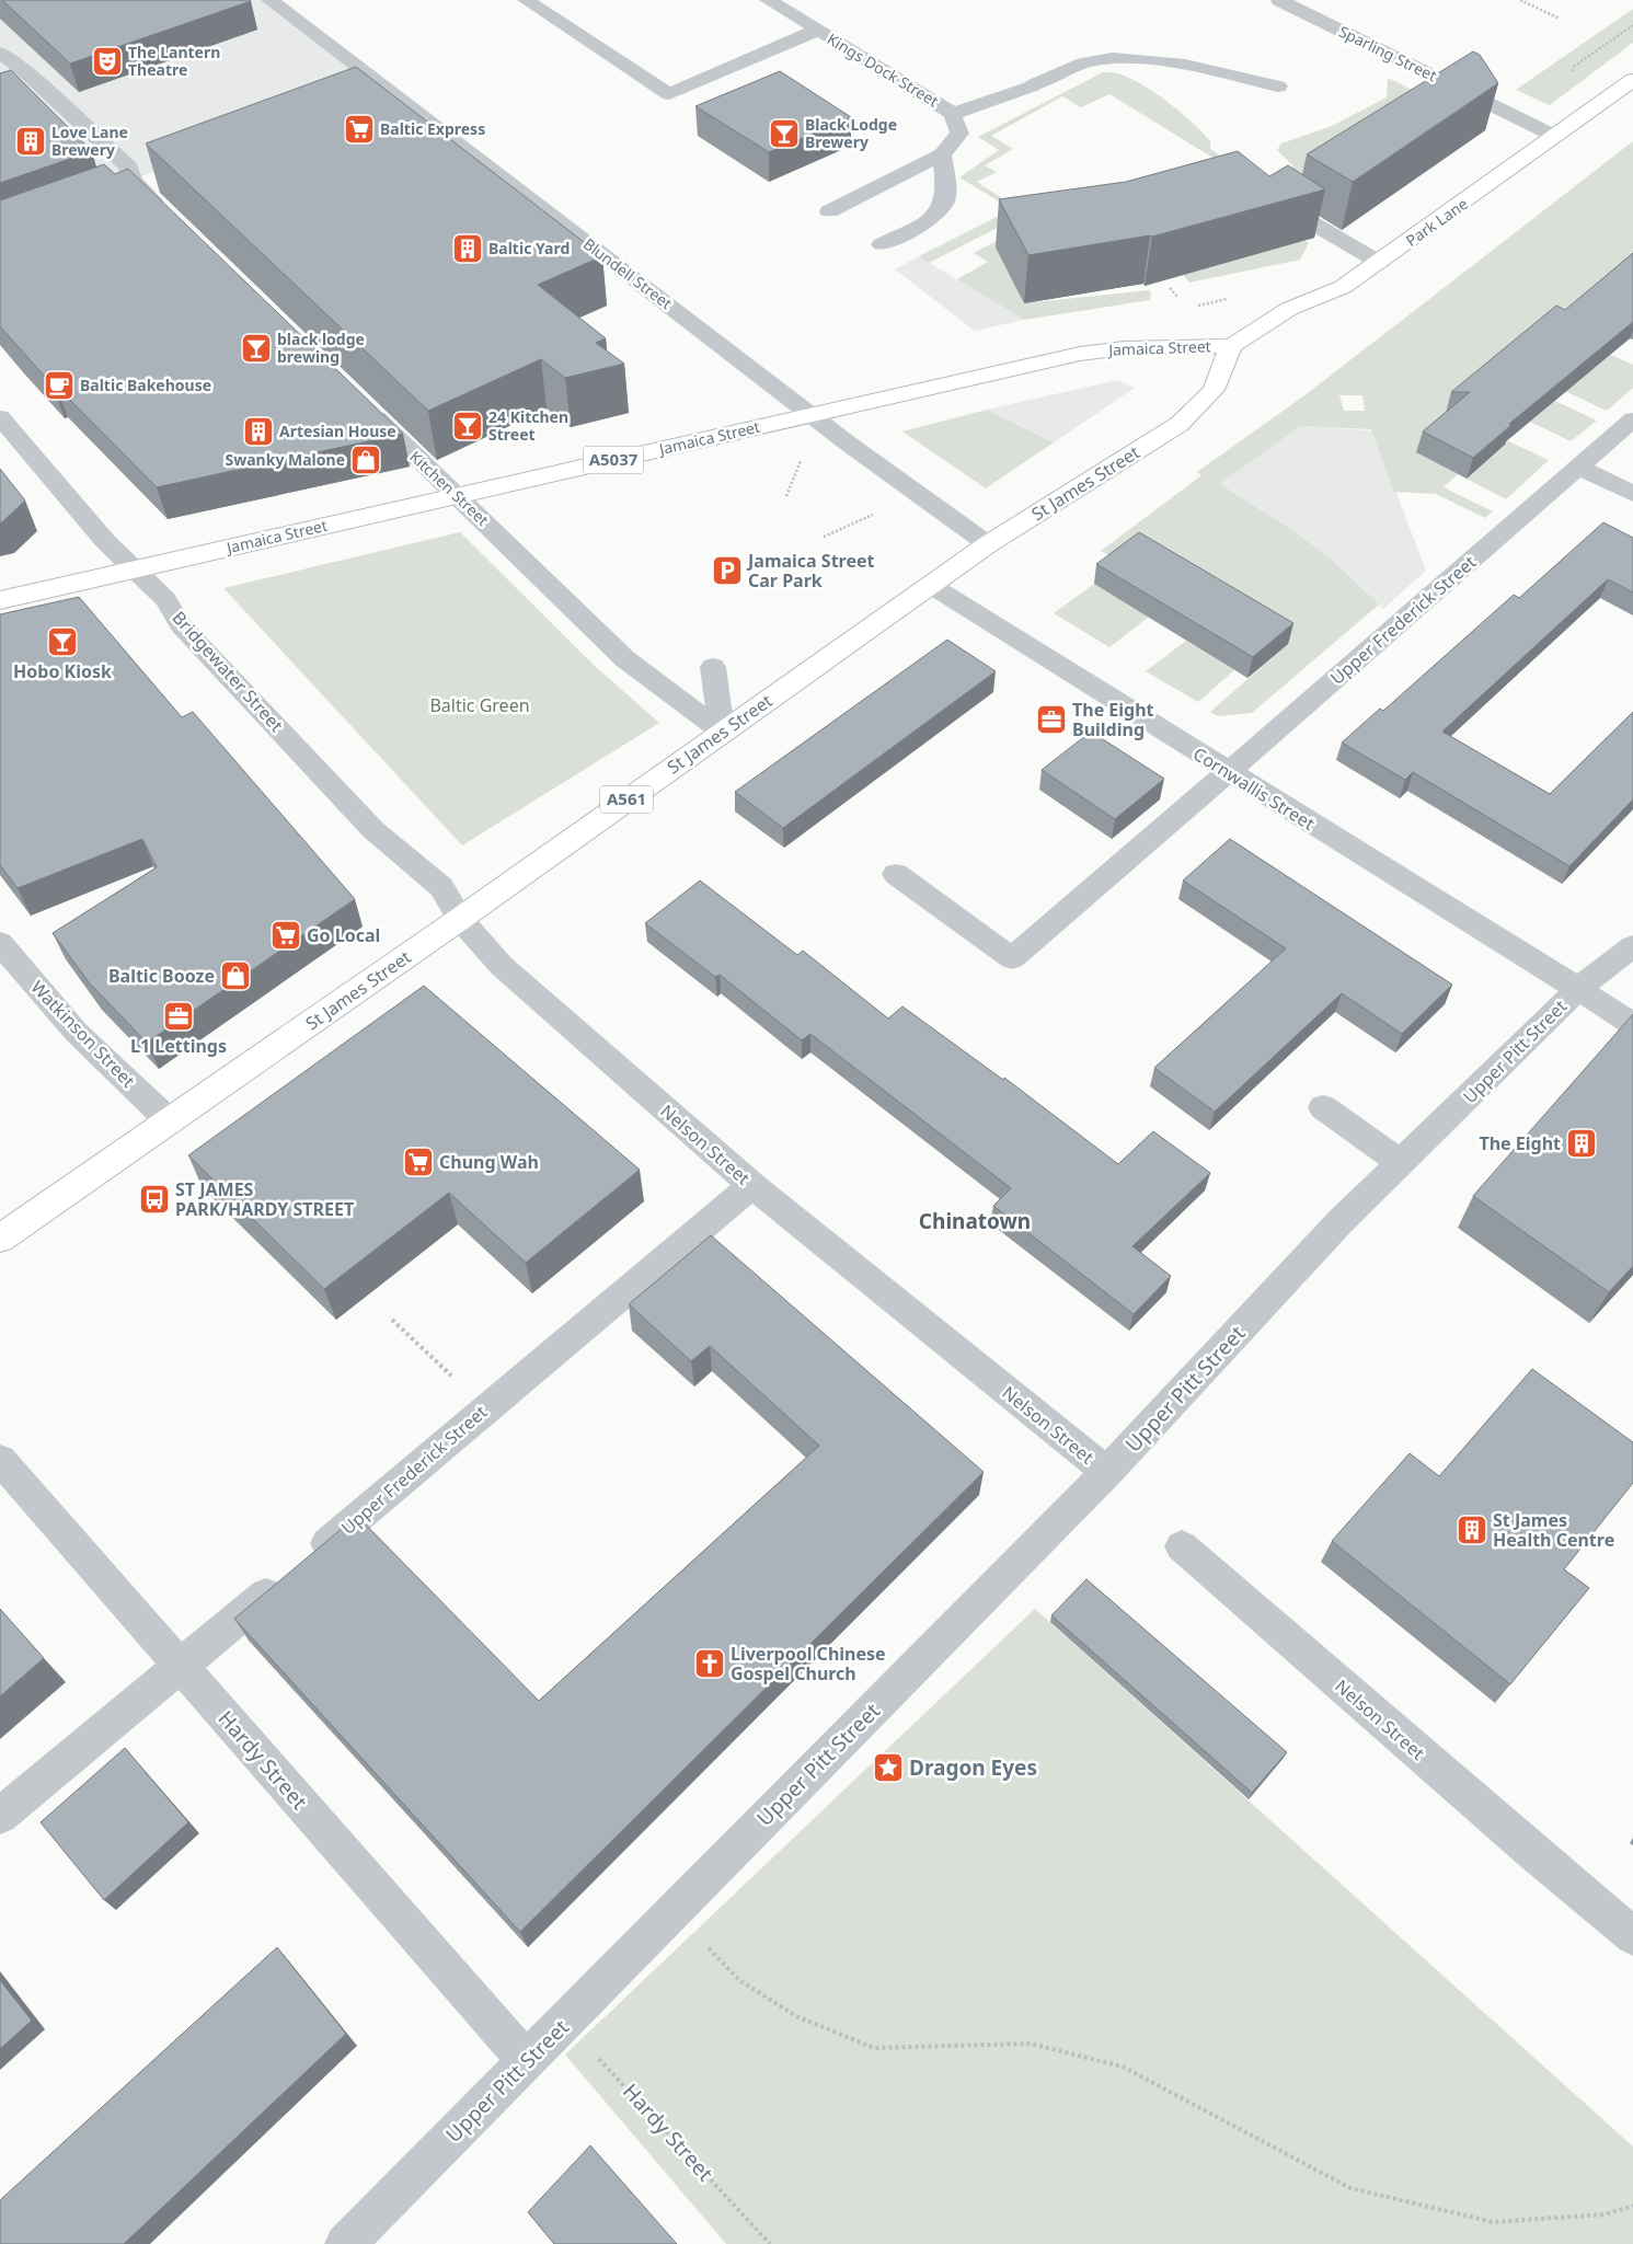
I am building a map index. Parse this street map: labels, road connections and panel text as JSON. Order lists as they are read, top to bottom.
{
  "streets": {
    "main road": [
      "Park Lane",
      "Jamaica Street",
      "A5037",
      "St James Street",
      "A561"
    ],
    "street": [
      "Sparling Street",
      "Kings Dock Street",
      "Blundell Street",
      "Kitchen Street",
      "Upper Frederick Street",
      "Bridgewater Street",
      "Cornwallis Street",
      "Watkinson Street",
      "Upper Pitt Street",
      "Nelson Street",
      "Hardy Street"
    ]
  },
  "crossings": [
    ["Sparling Street", "Park Lane"],
    ["Park Lane", "Jamaica Street"],
    ["Park Lane", "St James Street"],
    ["Blundell Street", "Jamaica Street"],
    ["Blundell Street", "St James Street"],
    ["Jamaica Street", "St James Street"],
    ["Jamaica Street", "Kitchen Street"],
    ["Jamaica Street", "Bridgewater Street"],
    ["St James Street", "Kitchen Street"],
    ["St James Street", "Bridgewater Street"],
    ["St James Street", "Cornwallis Street"],
    ["St James Street", "Watkinson Street"],
    ["St James Street", "Nelson Street"],
    ["Upper Frederick Street", "Cornwallis Street"],
    ["Upper Frederick Street", "Nelson Street"],
    ["Upper Frederick Street", "Hardy Street"],
    ["Bridgewater Street", "Nelson Street"],
    ["Cornwallis Street", "Upper Pitt Street"],
    ["Upper Pitt Street", "Nelson Street"],
    ["Upper Pitt Street", "Hardy Street"]
  ],
  "districts": ["Chinatown"],
  "parks": ["Baltic Green"],
  "places": {
    "theatre": ["The Lantern Theatre"],
    "supermarket": ["Baltic Express", "Go Local", "Chung Wah"],
    "bar": [
      "Black Lodge Brewery",
      "black lodge brewing",
      "24 Kitchen Street",
      "Hobo Kiosk"
    ],
    "building": [
      "Love Lane Brewery",
      "Baltic Yard",
      "Artesian House",
      "The Eight",
      "St James Health Centre"
    ],
    "cafe": ["Baltic Bakehouse"],
    "shop": ["Swanky Malone", "Baltic Booze"],
    "parking": ["Jamaica Street Car Park"],
    "office": ["The Eight Building", "L1 Lettings"],
    "bus stop": ["ST JAMES PARK/HARDY STREET"],
    "church": ["Liverpool Chinese Gospel Church"],
    "place": ["Dragon Eyes"]
  }
}
